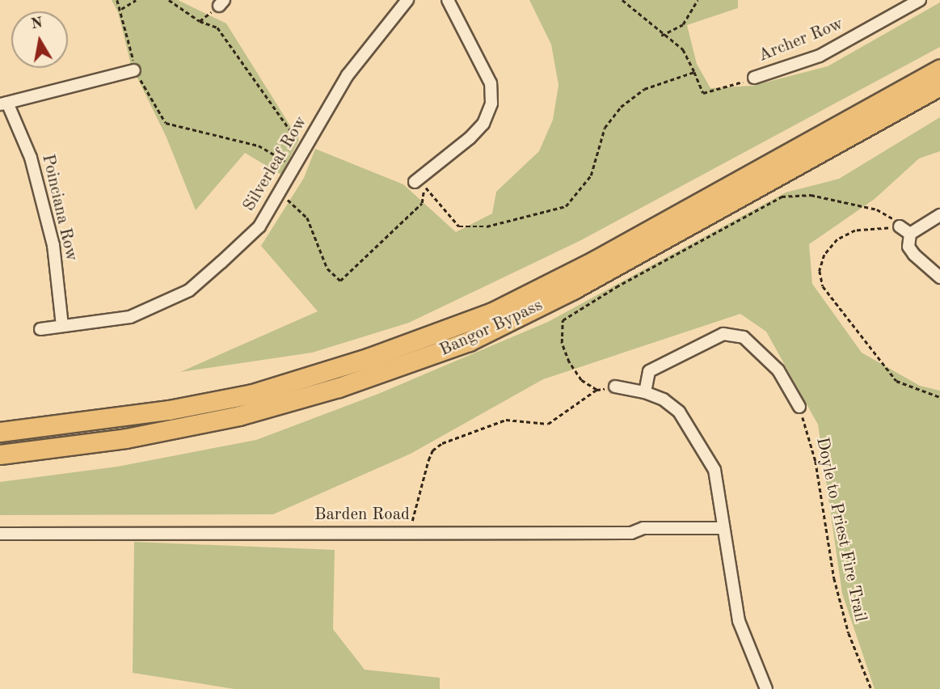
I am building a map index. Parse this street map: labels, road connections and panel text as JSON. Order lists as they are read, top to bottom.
{
  "streets": {
    "main road": ["Bangor Bypass"],
    "street": [
      "Archer Row",
      "Silverleaf Row",
      "Poinciana Row",
      "Barden Road"
    ],
    "path": ["Doyle to Priest Fire Trail"]
  },
  "crossings": [
    ["Silverleaf Row", "Poinciana Row"]
  ],
  "north": "top"
}
